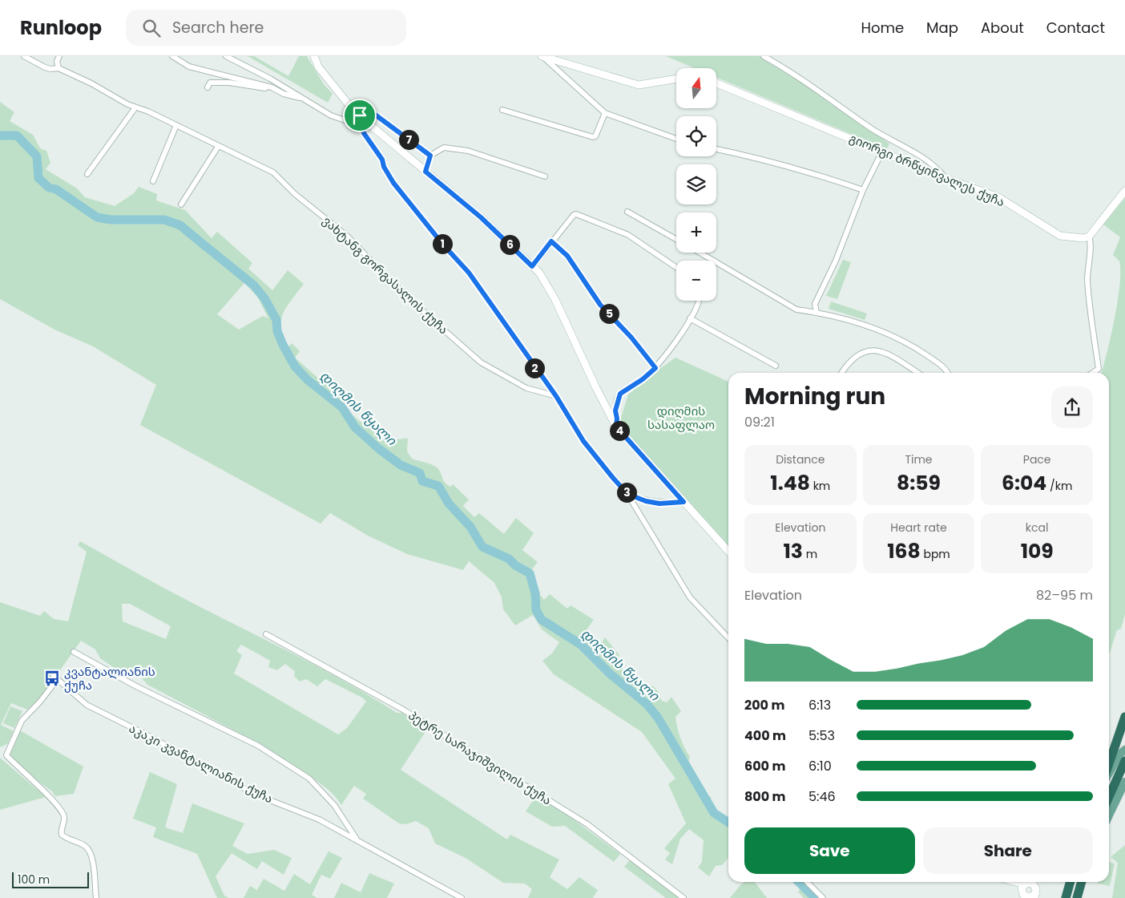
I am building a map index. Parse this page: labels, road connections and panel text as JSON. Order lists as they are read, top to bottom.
{
  "streets": {
    "street": [
      "გიორგი ბრწყინვალეს ქუჩა",
      "ვახტანგ გორგასალის ქუჩა",
      "პეტრე სარაჯიშვილის ქუჩა",
      "აკაკი კვანტალიანის ქუჩა"
    ]
  },
  "water": ["დიღმის წყალი"],
  "parks": ["დიღმის სასაფლაო"],
  "places": {
    "bus stop": ["კვანტალიანის ქუჩა"]
  },
  "scale_bar": "100 m",
  "north": "top",
  "page": {
    "header": "Runloop",
    "search": "Search here",
    "nav": [
      "Home",
      "Map",
      "About",
      "Contact"
    ],
    "map_buttons": ["+", "−"],
    "pins": [
      "7",
      "1",
      "6",
      "5",
      "2",
      "4",
      "3"
    ],
    "heading": ["Morning run", "09:21"],
    "stats": [
      ["Distance", "1.48 km"],
      ["Time", "8:59"],
      ["Pace", "6:04 /km"],
      ["Elevation", "13 m"],
      ["Heart rate", "168 bpm"],
      ["kcal", "109"]
    ],
    "chart": ["Elevation", "82–95 m"],
    "list": [
      {
        "name": "200 m",
        "note": "6:13"
      },
      {
        "name": "400 m",
        "note": "5:53"
      },
      {
        "name": "600 m",
        "note": "6:10"
      },
      {
        "name": "800 m",
        "note": "5:46"
      }
    ],
    "buttons": ["Save", "Share"],
    "scale": "100 m"
  }
}
